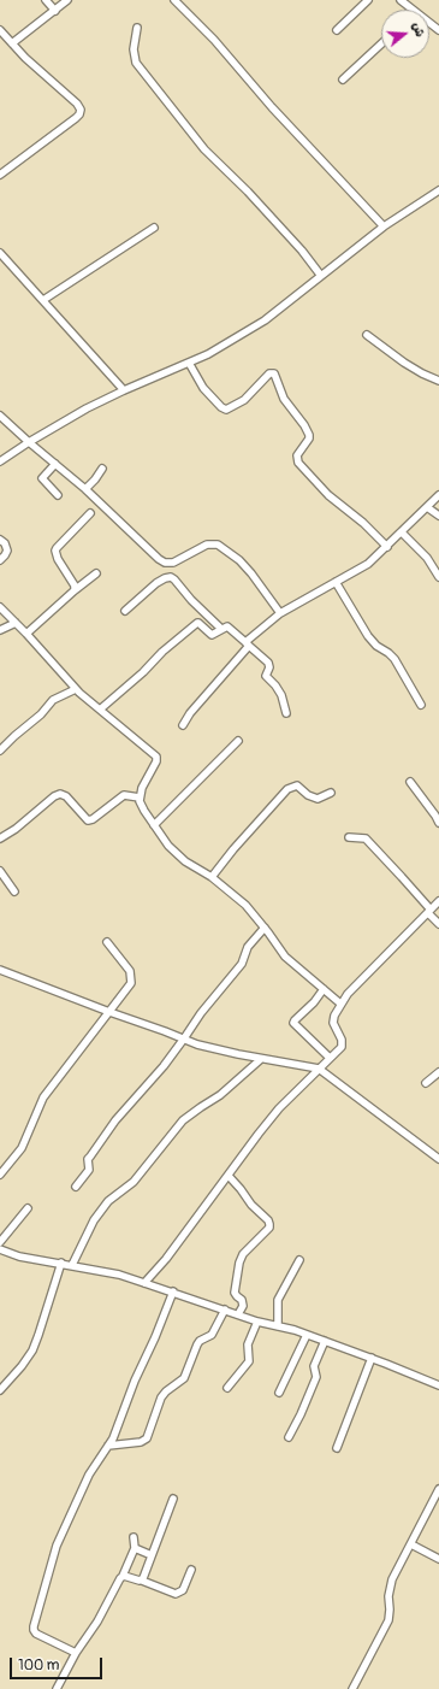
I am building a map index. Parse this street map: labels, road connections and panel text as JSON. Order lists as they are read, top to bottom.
{
  "scale_bar": "100 m",
  "north": "right"
}
